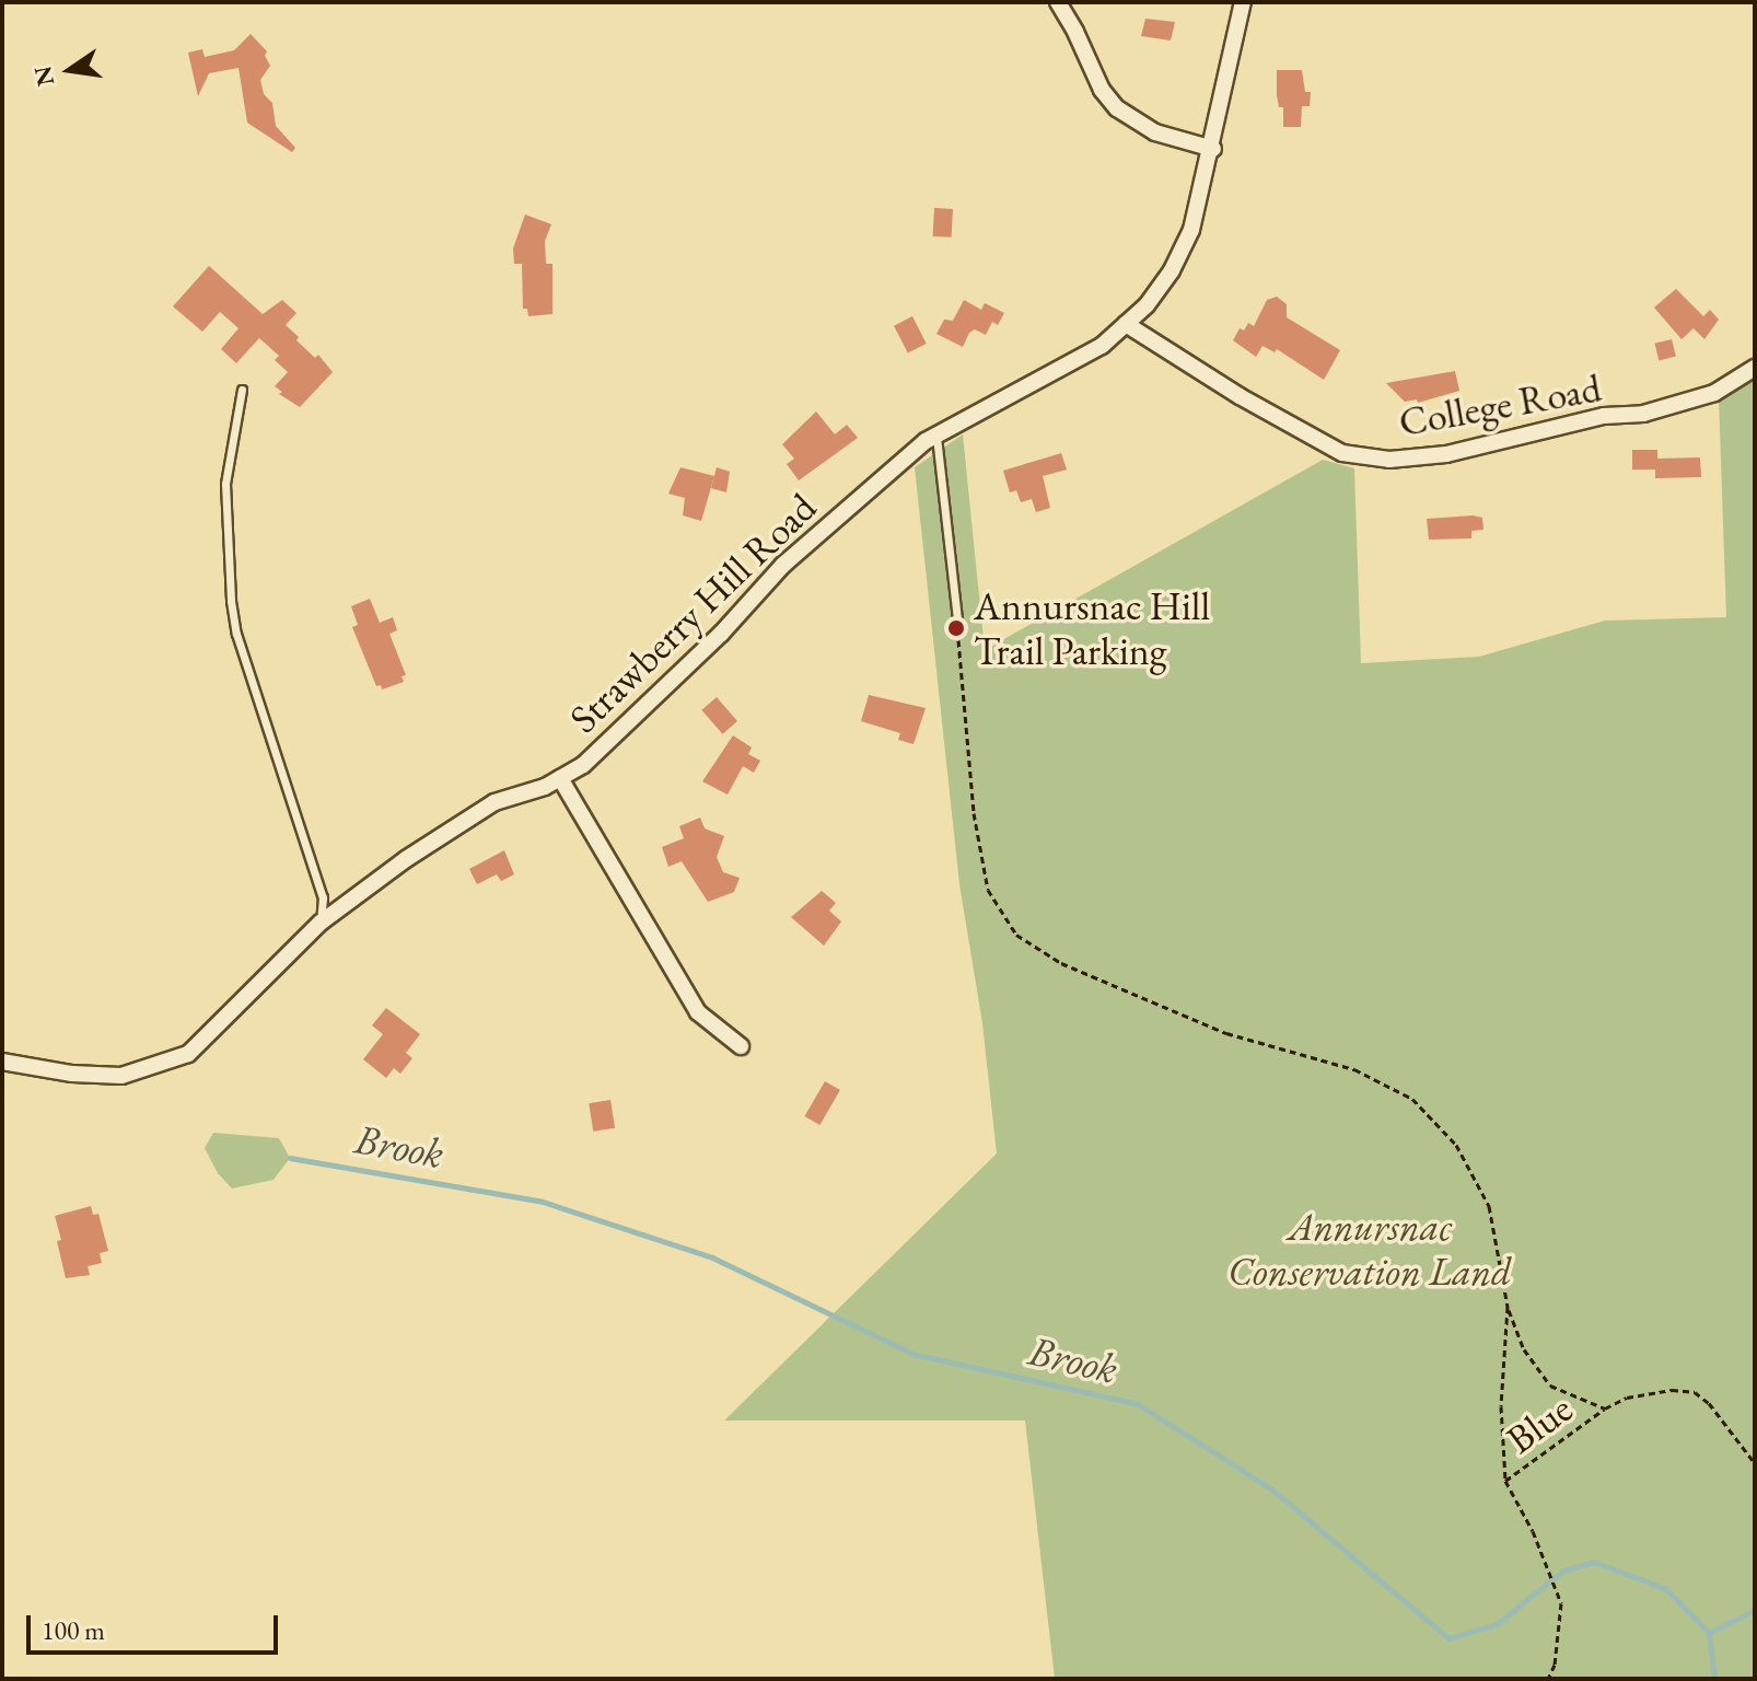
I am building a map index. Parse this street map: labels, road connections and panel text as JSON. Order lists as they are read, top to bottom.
{
  "streets": {
    "street": ["College Road", "Strawberry Hill Road"],
    "path": ["Blue"]
  },
  "crossings": [
    ["College Road", "Strawberry Hill Road"]
  ],
  "water": ["Brook"],
  "parks": ["Annursnac Conservation Land"],
  "places": ["Annursnac Hill Trail Parking"],
  "scale_bar": "100 m",
  "north": "left"
}
